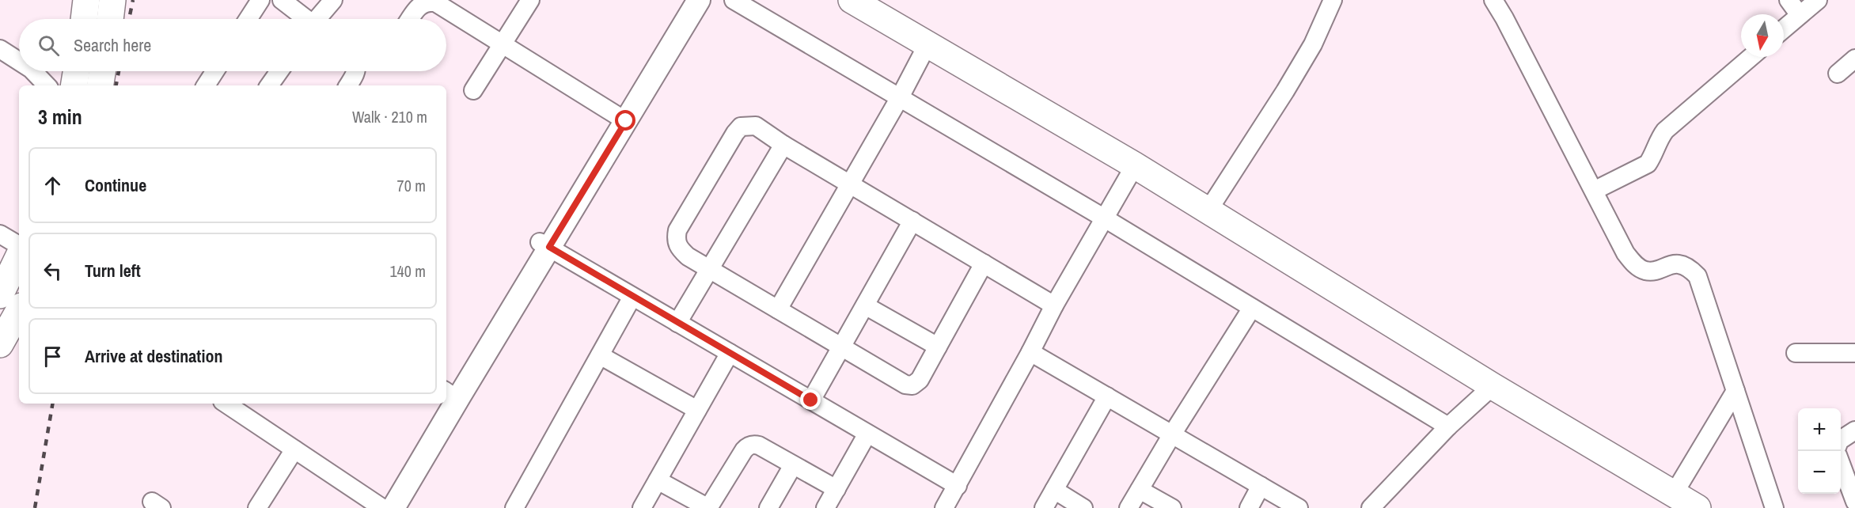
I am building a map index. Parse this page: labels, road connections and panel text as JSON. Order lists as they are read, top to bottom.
{
  "north": "bottom",
  "page": {
    "search": "Search here",
    "heading": ["3 min", "Walk · 210 m"],
    "list": [
      ["Continue", "70 m"],
      ["Turn left", "140 m"],
      "Arrive at destination"
    ],
    "map_buttons": ["+", "−"]
  }
}
